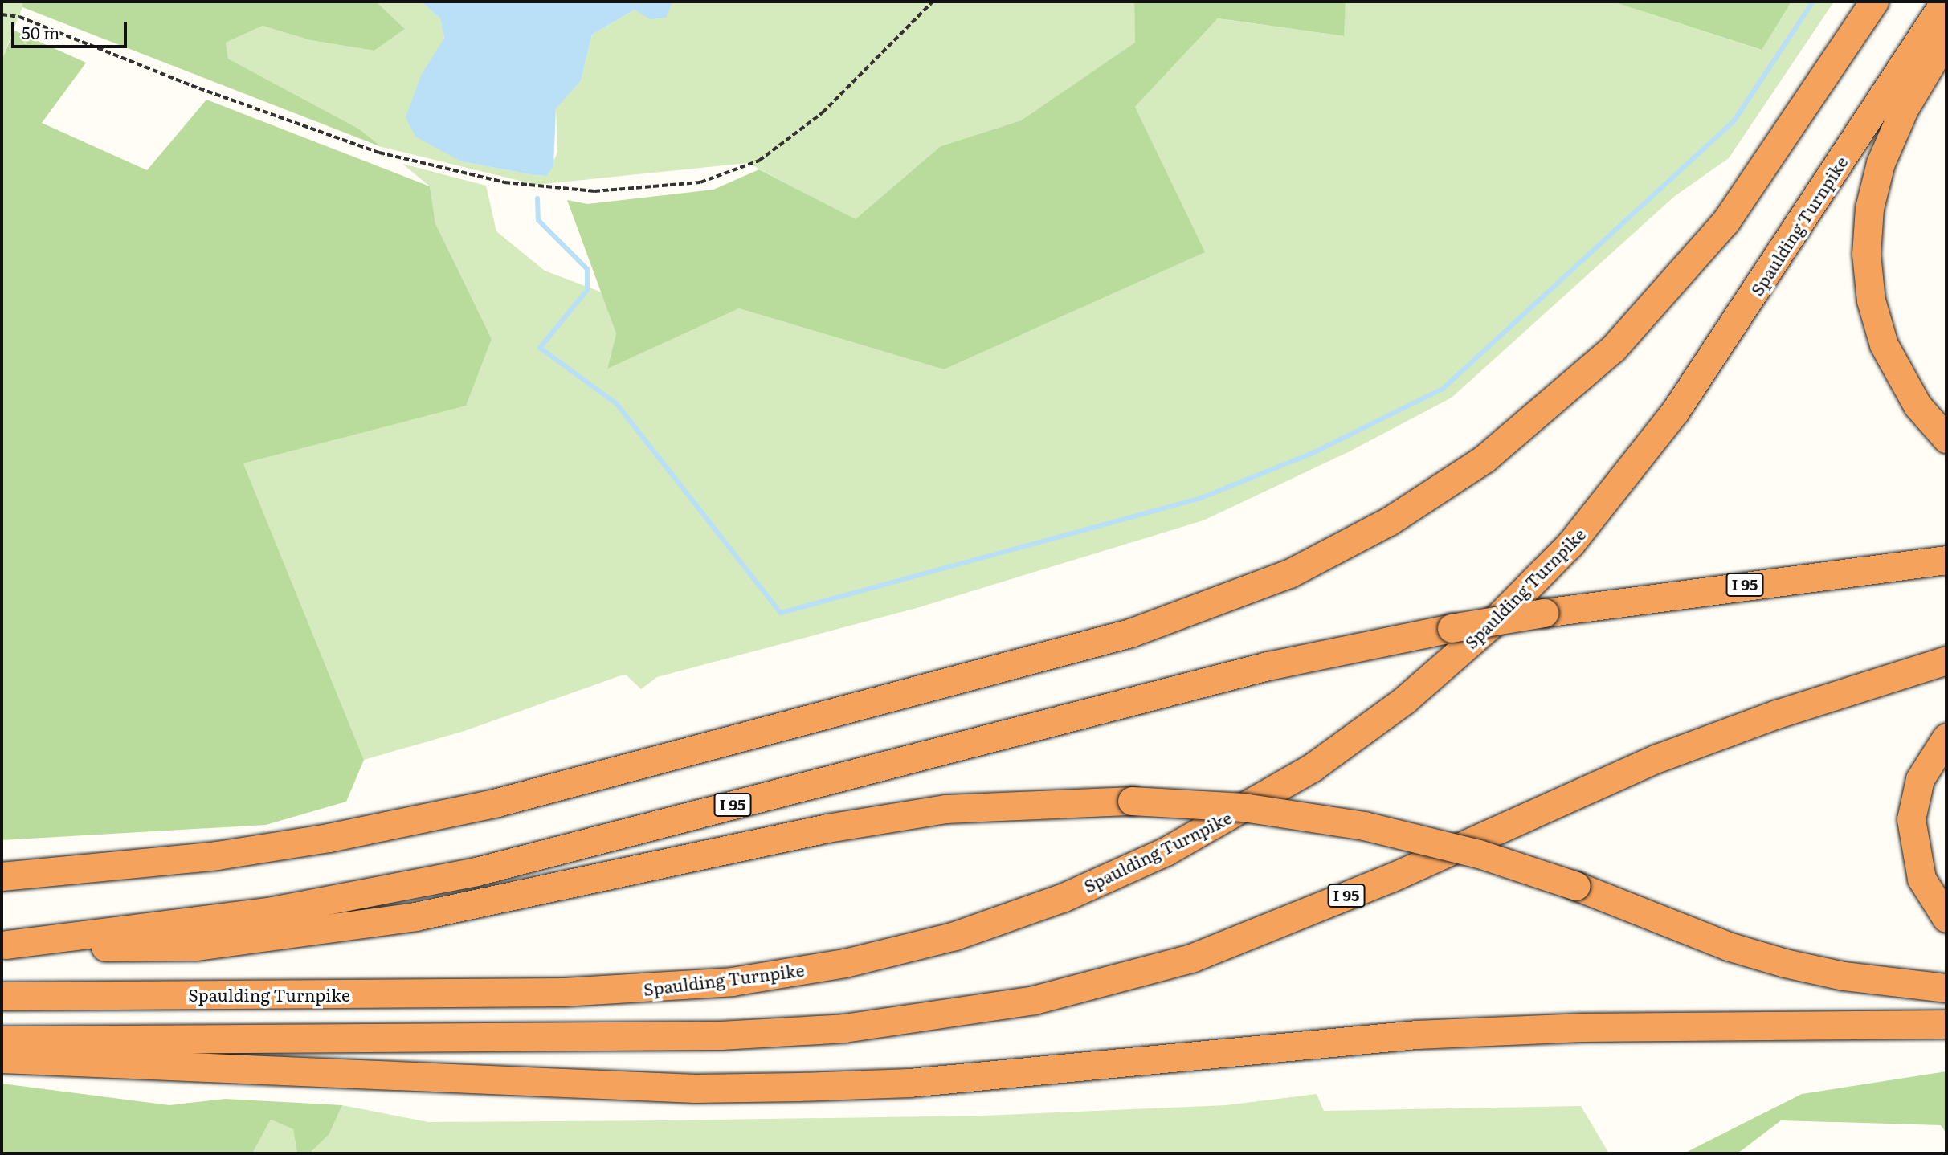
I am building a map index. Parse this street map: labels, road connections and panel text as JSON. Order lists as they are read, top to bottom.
{
  "streets": {
    "highway": ["Spaulding Turnpike", "I 95"]
  },
  "scale_bar": "50 m"
}
